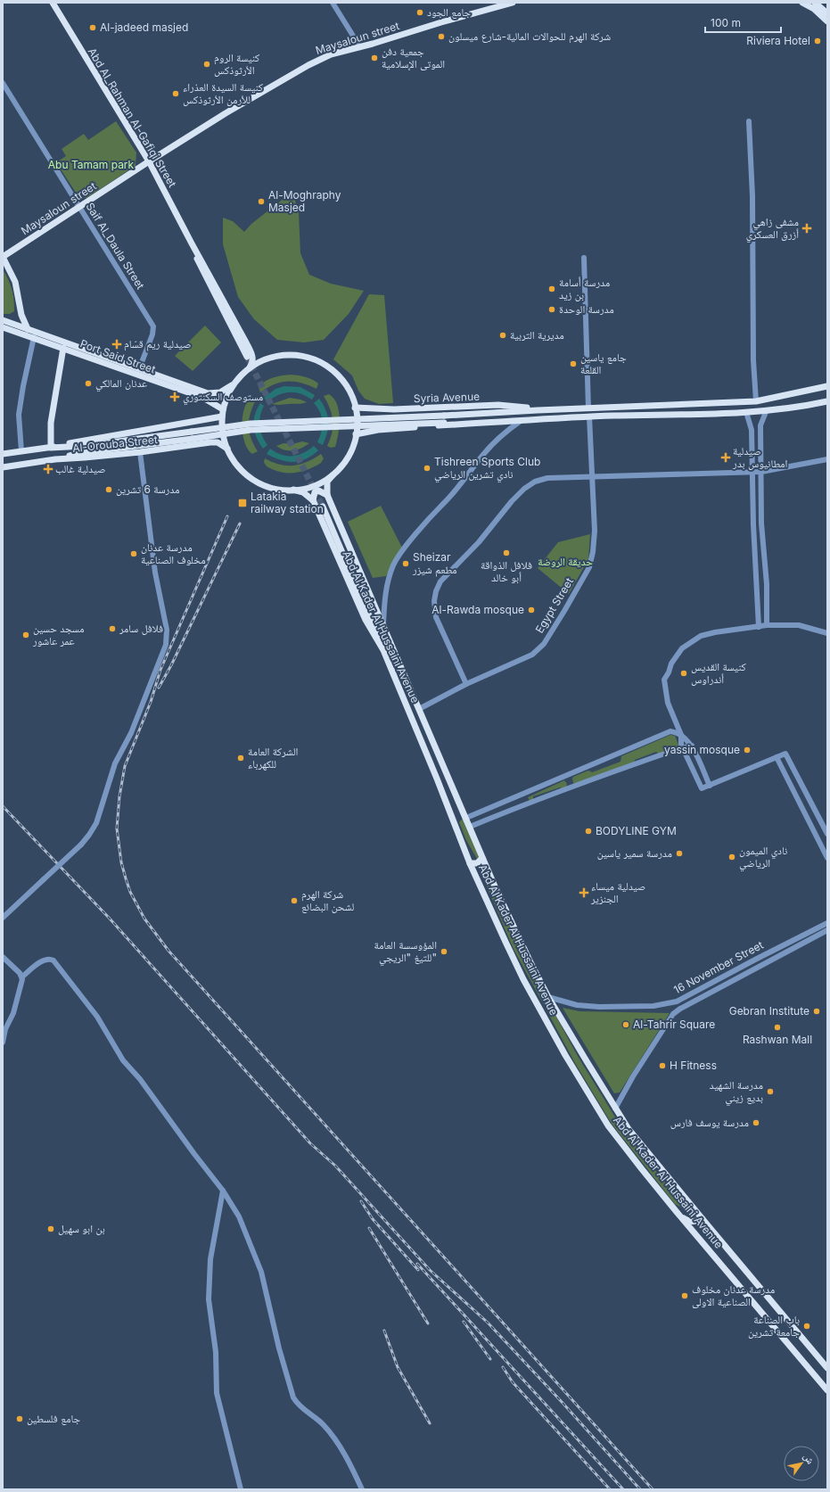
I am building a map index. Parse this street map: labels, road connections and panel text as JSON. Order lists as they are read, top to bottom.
{
  "streets": {
    "main road": [
      "Maysaloun street",
      "Abd Al_Rahman Al-Gafiqi Street",
      "Port Said Street",
      "Syria Avenue",
      "Al-Orouba Street",
      "Abd Al Kader Al Hussaini Avenue"
    ],
    "street": ["Saif Al_Daula Street", "Egypt Street", "16 November Street"]
  },
  "crossings": [
    ["Maysaloun street", "Abd Al_Rahman Al-Gafiqi Street"],
    ["Maysaloun street", "Saif Al_Daula Street"],
    ["Egypt Street", "Abd Al Kader Al Hussaini Avenue"],
    ["Abd Al Kader Al Hussaini Avenue", "16 November Street"]
  ],
  "parks": ["Abu Tamam park", "حديقة الروضة"],
  "places": {
    "other": [
      "جامع الجود",
      "Al-jadeed masjed",
      "شركة الهرم للحوالات المالية-شارع ميسلون",
      "Riviera Hotel",
      "جمعية دفن الموتى الإسلامية",
      "كنيسة الروم الأرثوذكس",
      "كنيسة السيدة العذراء للأرمن الأرثوذكس",
      "Al-Moghraphy Masjed",
      "مدرسة أسامة بن زيد",
      "مدرسة الوحدة",
      "مديرية التربية",
      "جامع ياسين القلعة",
      "عدنان المالكي",
      "Tishreen Sports Club نادي تشرين الرياضي",
      "مدرسة 6 تشرين",
      "فلافل الذواقة أبو خالد",
      "مدرسة عدنان مخلوف الصناعية",
      "Sheizar مطعم شيزر",
      "Al-Rawda mosque",
      "فلافل سامر",
      "مسجد حسين عمر عاشور",
      "كنيسة القديس أندراوس",
      "yassin mosque",
      "الشركة العامة للكهرباء",
      "BODYLINE GYM",
      "مدرسة سمير ياسين",
      "نادي الميمون الرياضي",
      "شركة الهرم لشحن البضائع",
      "المؤوسسة العامة للتيغ \"الريجي\"",
      "Gebran Institute",
      "Al-Tahrir Square",
      "Rashwan Mall",
      "H Fitness",
      "مدرسة الشهيد بديع زيني",
      "مدرسة يوسف فارس",
      "بن ابو سهيل",
      "مدرسة عدنان مخلوف الصناعية الاولى",
      "باب الصناعة جامعة تشرين",
      "جامع فلسطين"
    ],
    "health": [
      "مشفى زاهي أزرق العسكري",
      "صيدلية ريم قسّام",
      "مستوصف السكنتوري",
      "صيدلية امطانيوس بدر",
      "صيدلية غالب",
      "صيدلية ميساء الجنزير"
    ],
    "transit": ["Latakia railway station"]
  },
  "scale_bar": "100 m",
  "north": "top right"
}
